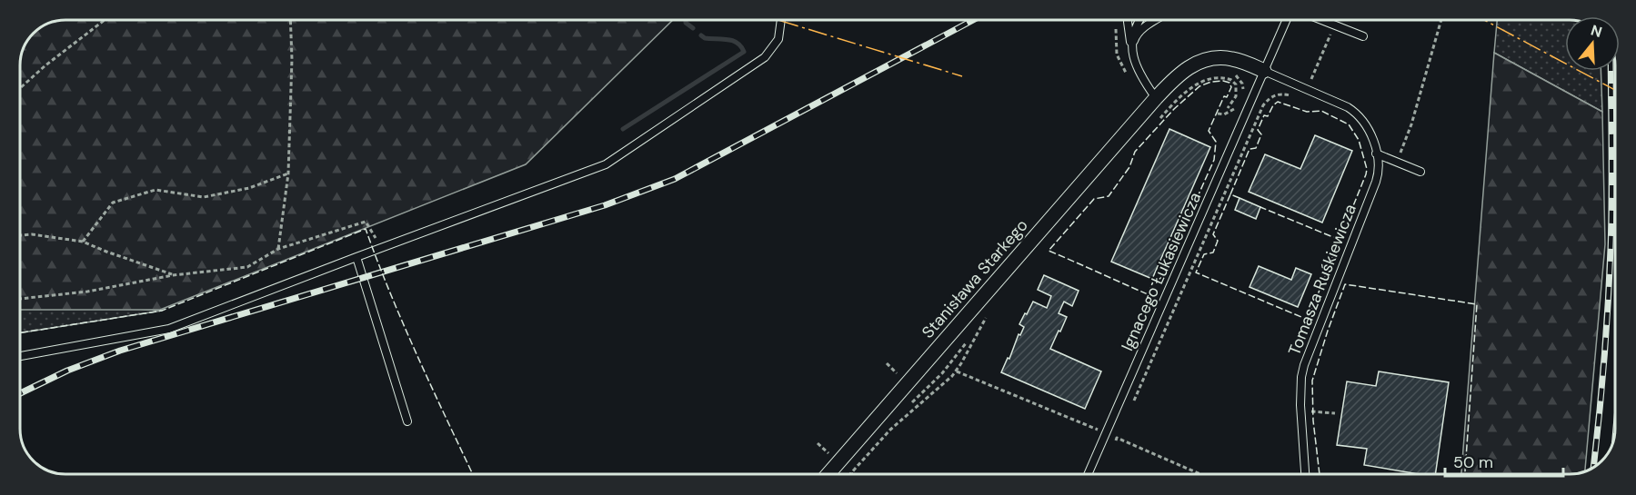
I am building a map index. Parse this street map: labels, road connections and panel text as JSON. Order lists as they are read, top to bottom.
{
  "streets": {
    "street": ["Stanisława Starkego"],
    "lane": ["Ignacego Łukasiewicza", "Tomasza Ruśkiewicza"]
  },
  "crossings": [
    ["Ignacego Łukasiewicza", "Stanisława Starkego"],
    ["Ignacego Łukasiewicza", "Tomasza Ruśkiewicza"],
    ["Stanisława Starkego", "Tomasza Ruśkiewicza"]
  ],
  "scale_bar": "50 m",
  "north": "top"
}
